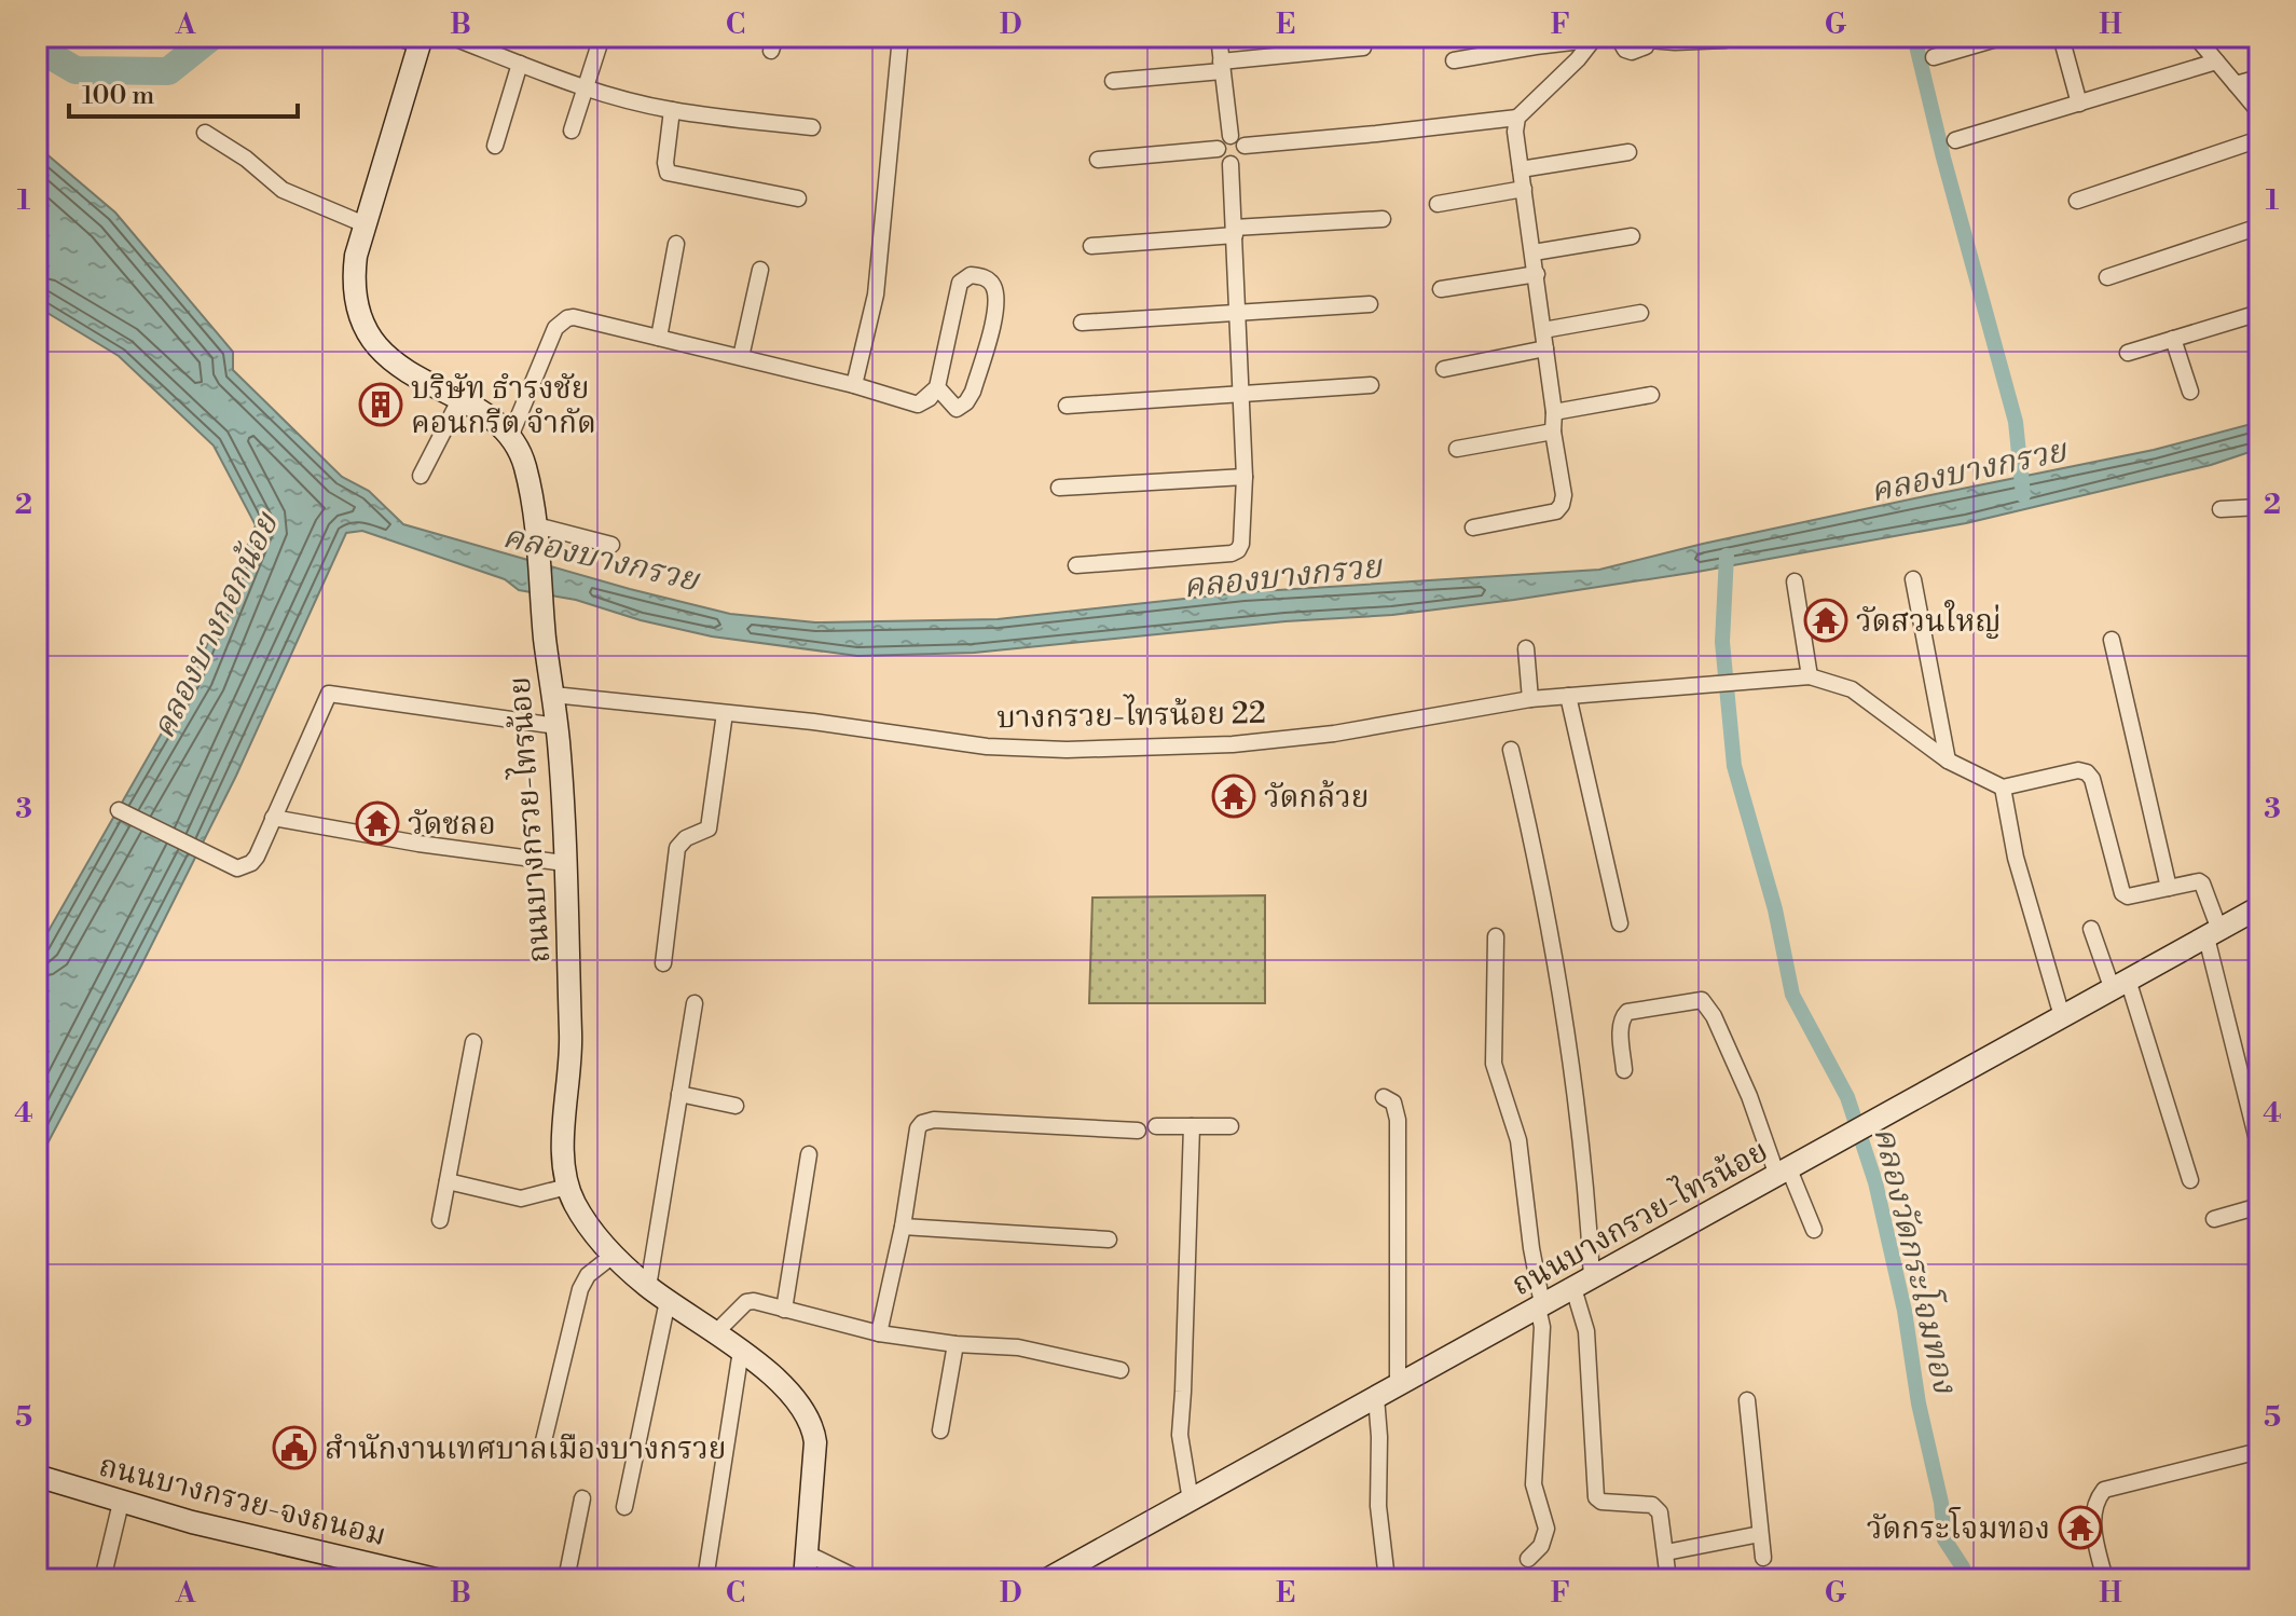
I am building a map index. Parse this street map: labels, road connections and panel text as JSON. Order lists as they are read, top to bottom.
{
  "streets": {
    "main road": ["ถนนบางกรวย-ไทรน้อย", "ถนนบางกรวย-จงถนอม"],
    "street": ["บางกรวย-ไทรน้อย 22"]
  },
  "crossings": [
    ["บางกรวย-ไทรน้อย 22", "ถนนบางกรวย-ไทรน้อย"]
  ],
  "water": ["คลองบางกรวย", "คลองบางกอกน้อย", "คลองวัดกระโจมทอง"],
  "places": {
    "building": ["บริษัท ธำรงชัย คอนกรีต จำกัด"],
    "temple": [
      "วัดสวนใหญ่",
      "วัดกล้วย",
      "วัดชลอ",
      "วัดกระโจมทอง"
    ],
    "public building": ["สำนักงานเทศบาลเมืองบางกรวย"]
  },
  "scale_bar": "100 m",
  "grid": {
    "columns": [
      "A",
      "B",
      "C",
      "D",
      "E",
      "F",
      "G",
      "H"
    ],
    "rows": [
      "1",
      "2",
      "3",
      "4",
      "5"
    ]
  }
}
